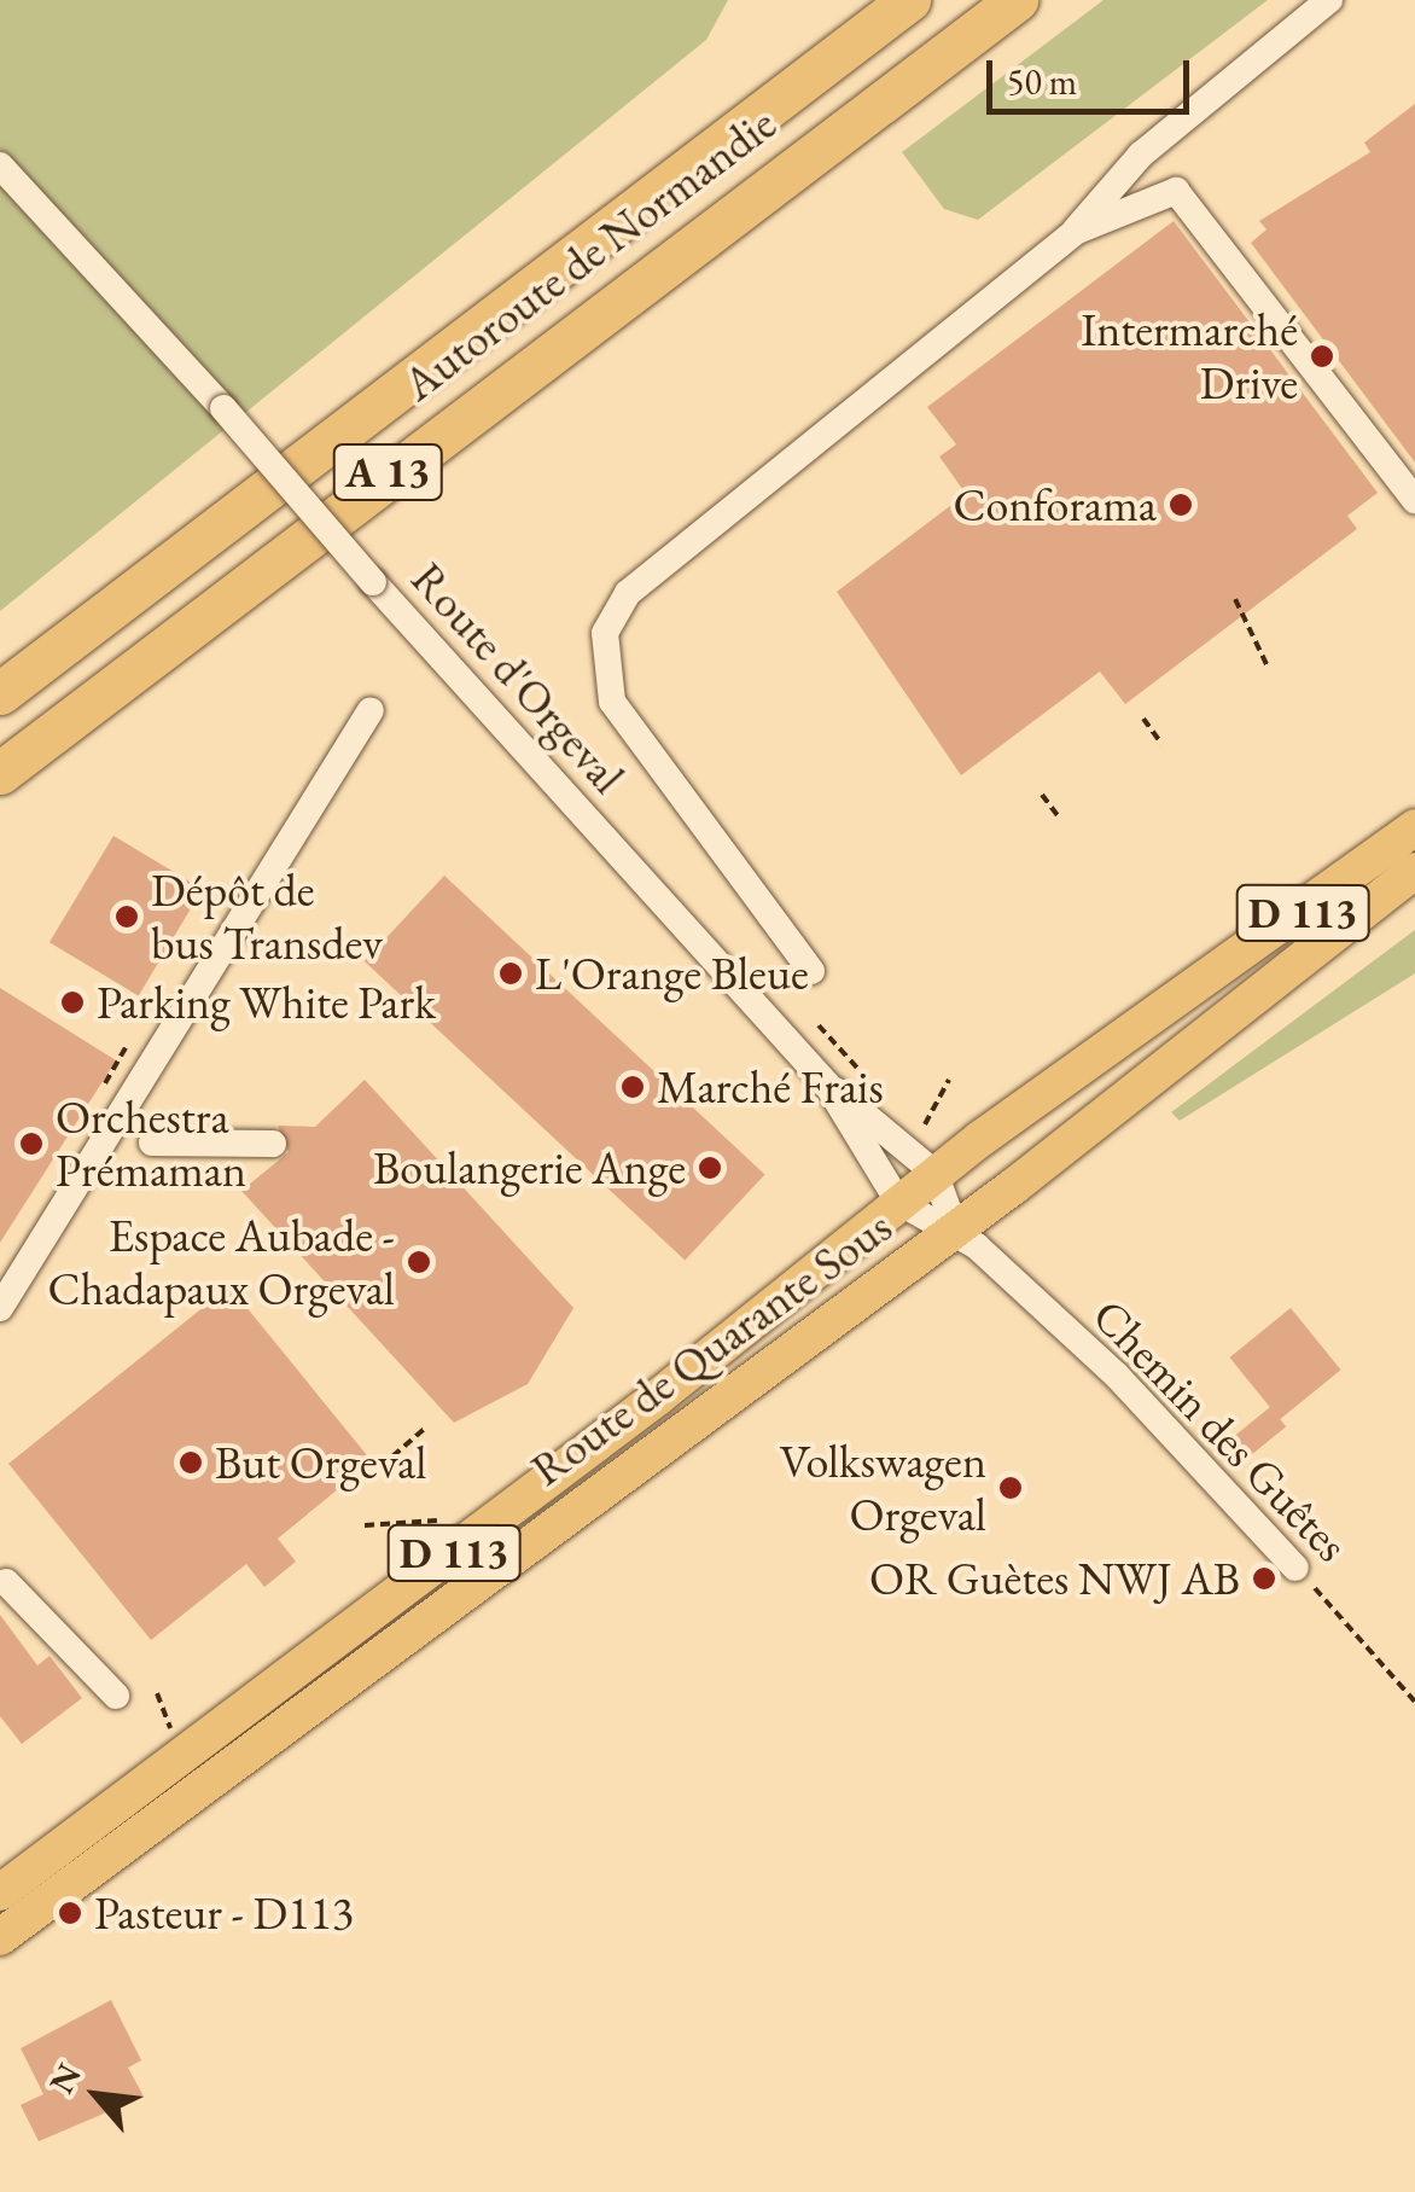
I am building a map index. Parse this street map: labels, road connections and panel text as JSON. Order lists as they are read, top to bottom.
{
  "streets": {
    "highway": ["Autoroute de Normandie", "A 13"],
    "main road": ["D 113", "Route de Quarante Sous"],
    "street": ["Route d'Orgeval", "Chemin des Guêtes"]
  },
  "crossings": [
    ["Route d'Orgeval", "Route de Quarante Sous"],
    ["Route de Quarante Sous", "Chemin des Guêtes"]
  ],
  "places": [
    "Intermarché Drive",
    "Conforama",
    "Dépôt de bus Transdev",
    "L'Orange Bleue",
    "Parking White Park",
    "Marché Frais",
    "Orchestra Prémaman",
    "Boulangerie Ange",
    "Espace Aubade - Chadapaux Orgeval",
    "But Orgeval",
    "Volkswagen Orgeval",
    "OR Guètes NWJ AB",
    "Pasteur - D113"
  ],
  "scale_bar": "50 m",
  "north": "top left"
}
